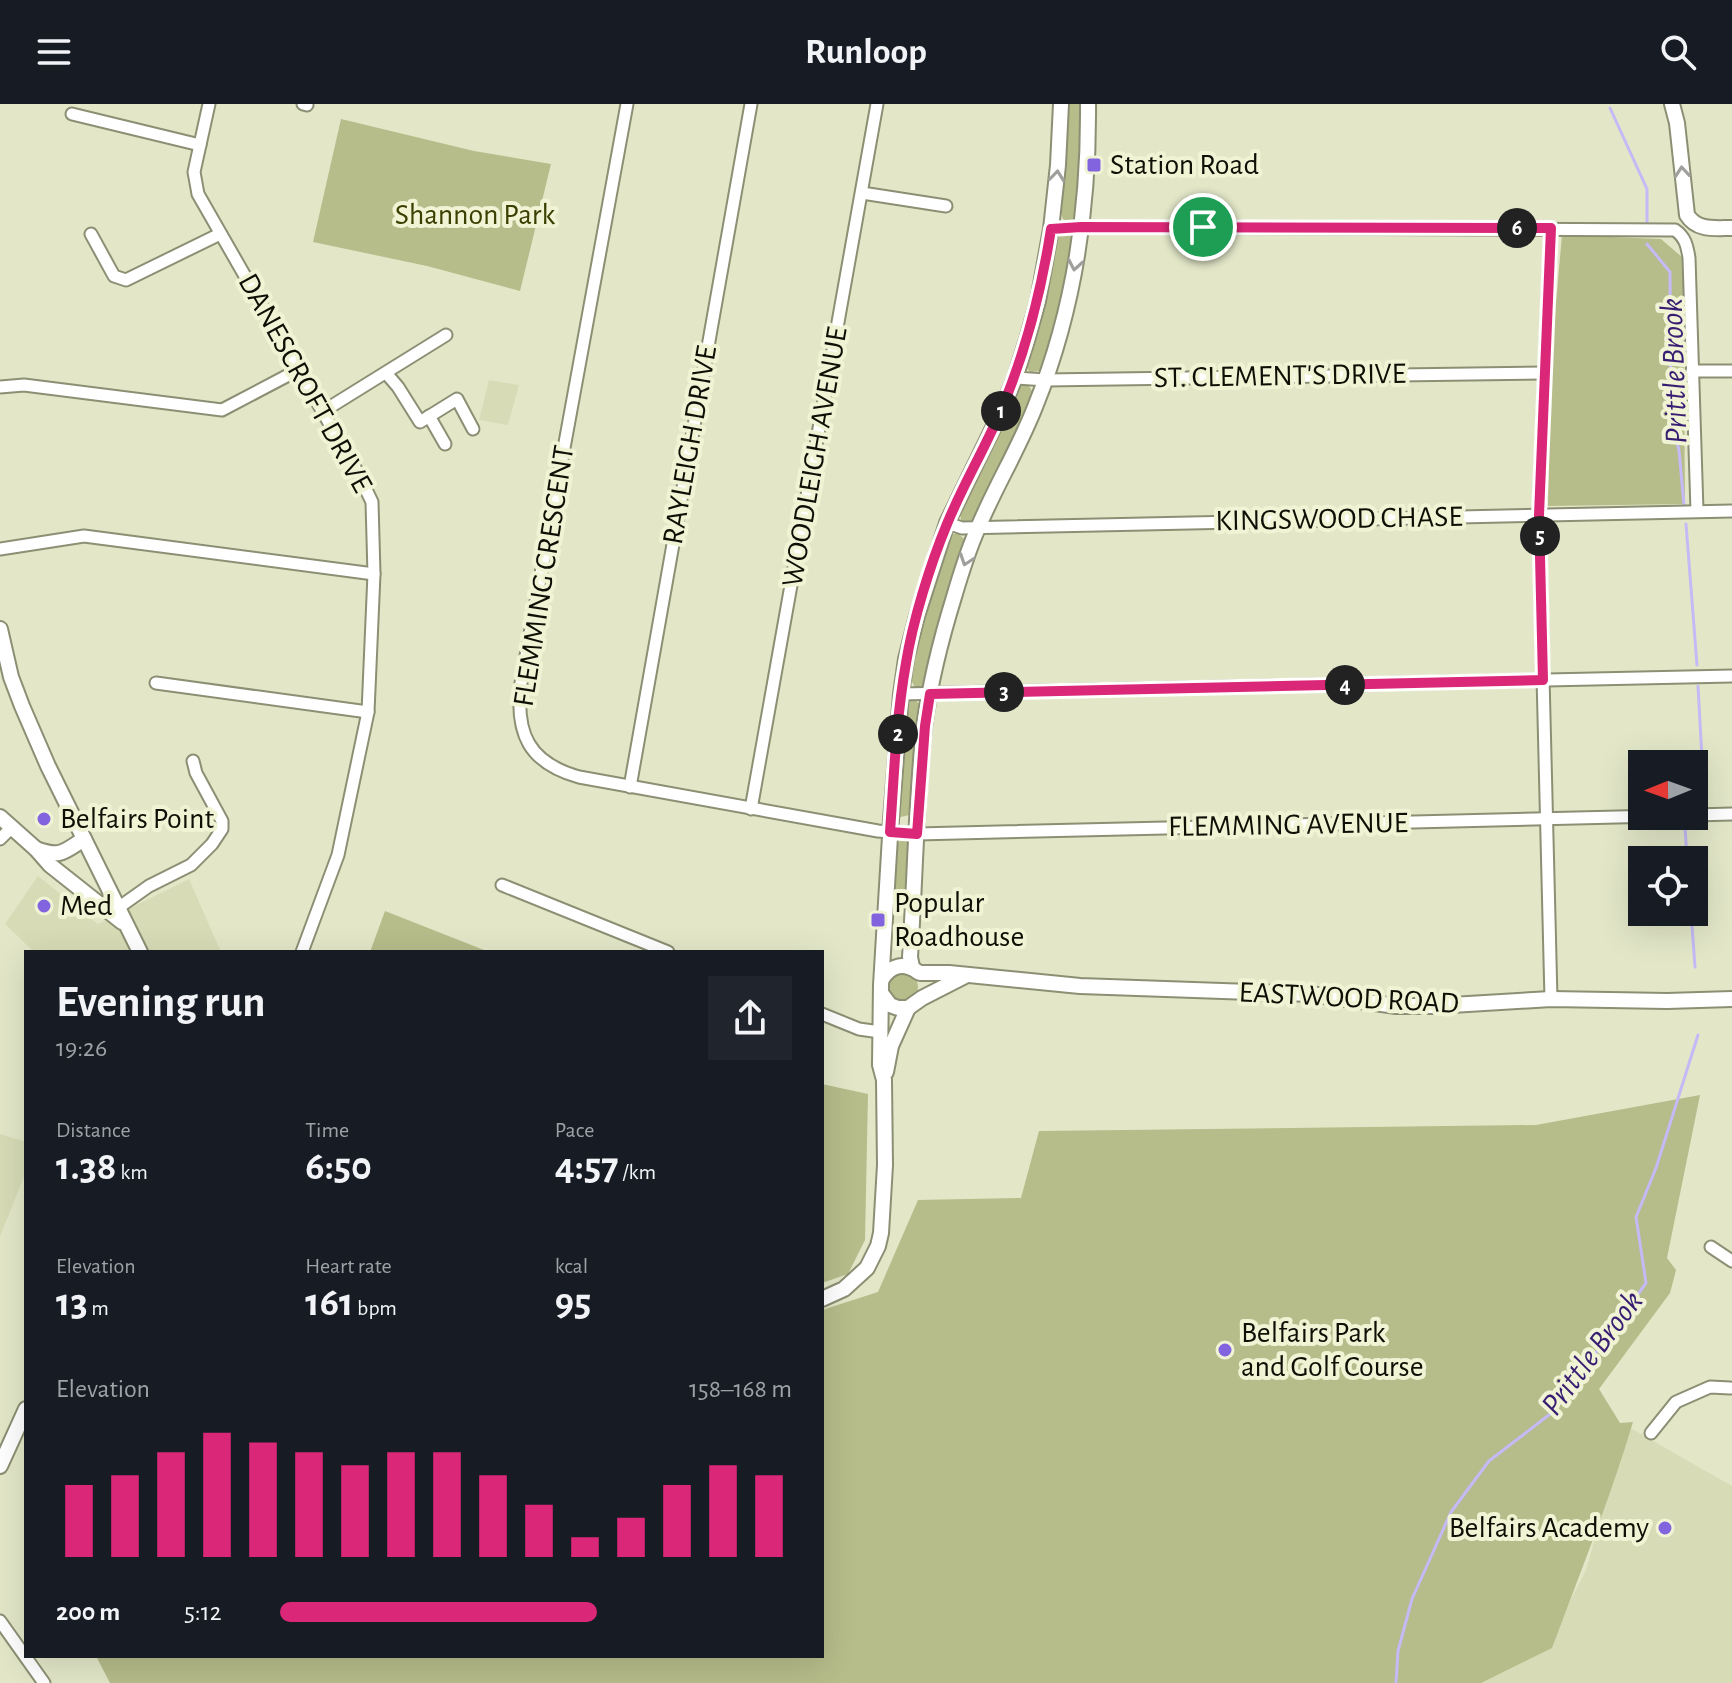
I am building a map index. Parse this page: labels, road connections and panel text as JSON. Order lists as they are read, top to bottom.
{
  "streets": {
    "street": [
      "ST. CLEMENT'S DRIVE",
      "DANESCROFT DRIVE",
      "RAYLEIGH DRIVE",
      "WOODLEIGH AVENUE",
      "KINGSWOOD CHASE",
      "FLEMMING CRESCENT",
      "FLEMMING AVENUE",
      "EASTWOOD ROAD"
    ]
  },
  "crossings": [
    ["RAYLEIGH DRIVE", "FLEMMING CRESCENT"],
    ["WOODLEIGH AVENUE", "FLEMMING CRESCENT"],
    ["FLEMMING CRESCENT", "FLEMMING AVENUE"]
  ],
  "water": ["Prittle Brook"],
  "parks": ["Shannon Park"],
  "places": {
    "transit": ["Station Road", "Popular Roadhouse"],
    "other": [
      "Belfairs Point",
      "Med",
      "Belfairs Park and Golf Course",
      "Belfairs Academy"
    ]
  },
  "north": "left",
  "page": {
    "header": "Runloop",
    "pins": [
      "6",
      "1",
      "5",
      "4",
      "3",
      "2"
    ],
    "heading": ["Evening run", "19:26"],
    "stats": [
      ["Distance", "1.38 km"],
      ["Time", "6:50"],
      ["Pace", "4:57 /km"],
      ["Elevation", "13 m"],
      ["Heart rate", "161 bpm"],
      ["kcal", "95"]
    ],
    "chart": ["Elevation", "158–168 m"],
    "list": [
      {
        "name": "200 m",
        "note": "5:12"
      }
    ]
  }
}
